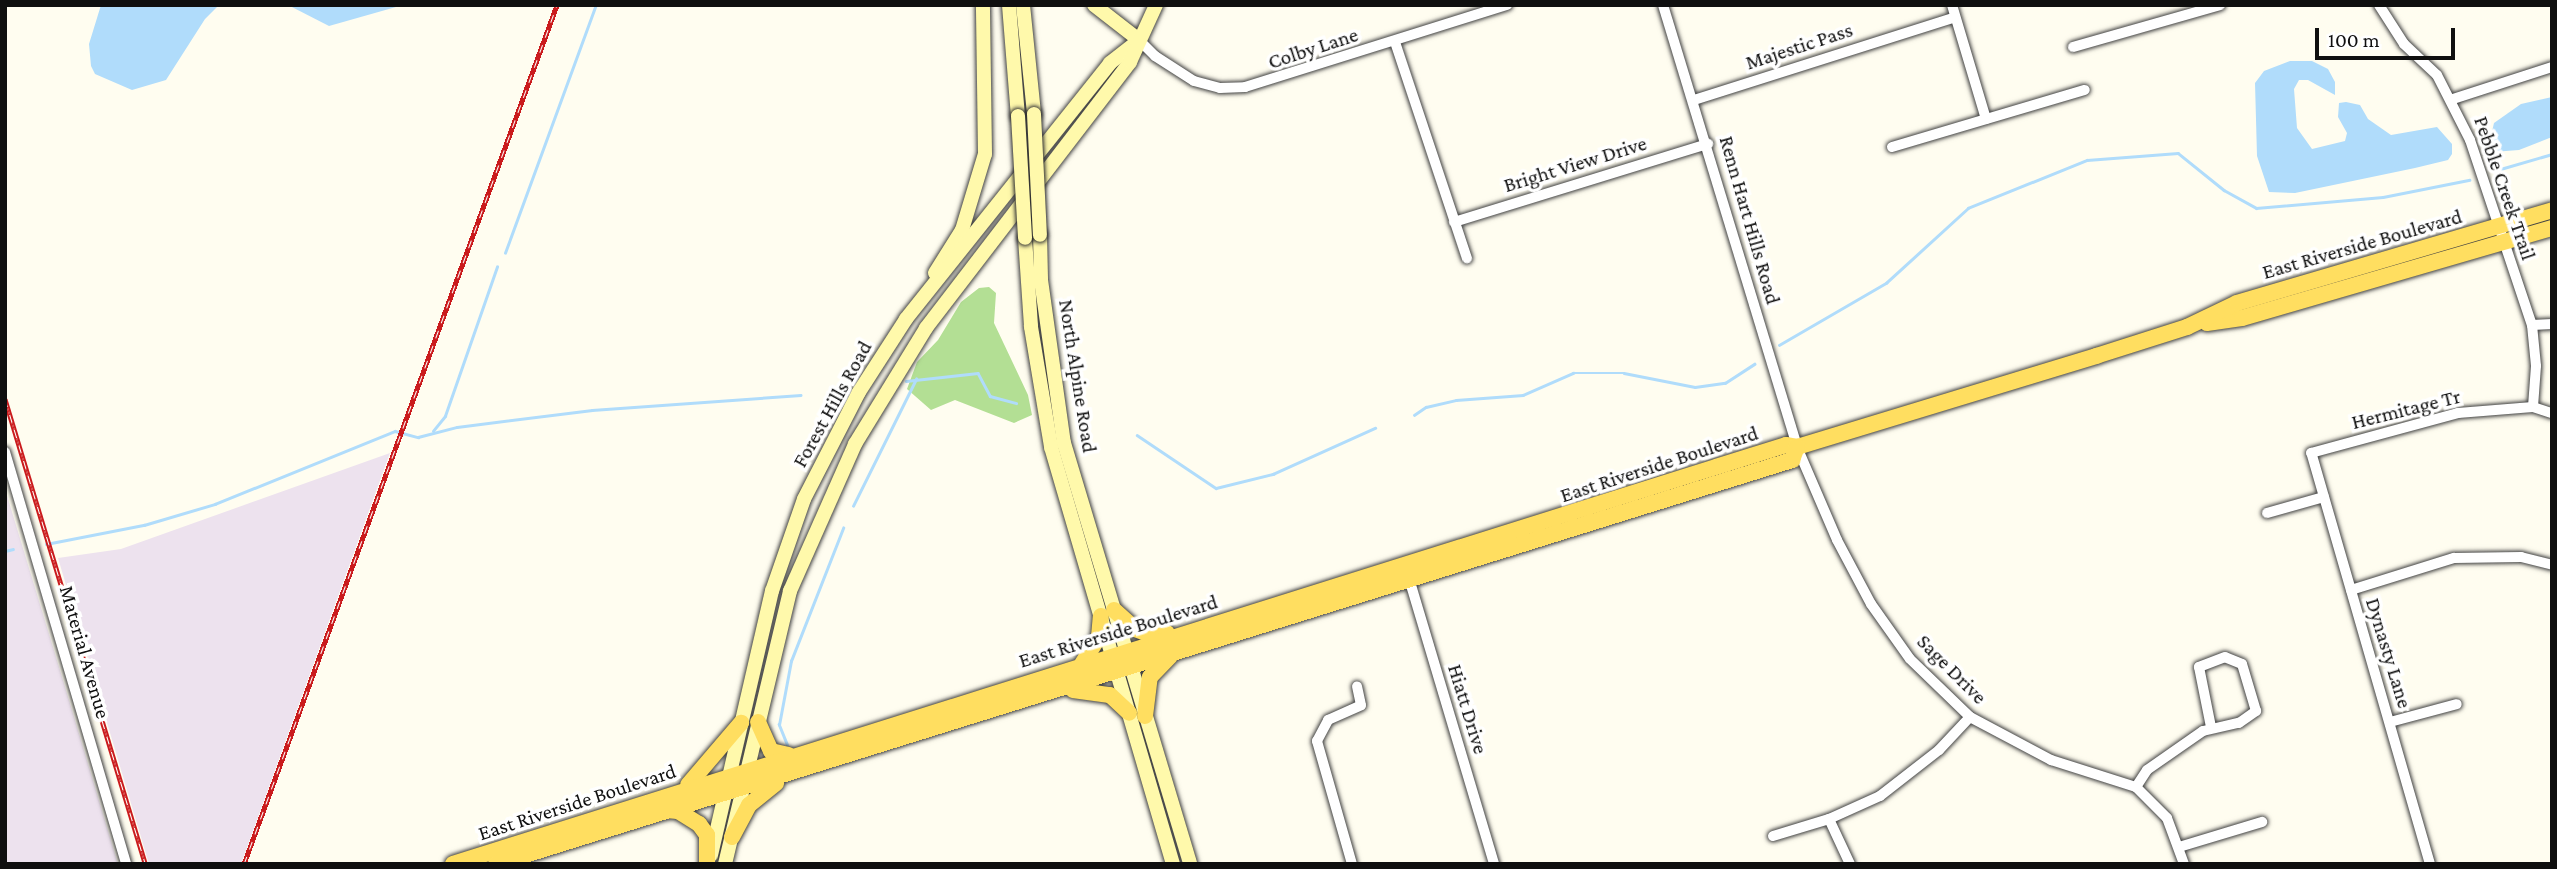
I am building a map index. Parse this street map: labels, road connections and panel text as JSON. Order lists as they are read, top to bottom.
{
  "streets": {
    "main road": ["East Riverside Boulevard", "North Alpine Road", "Forest Hills Road"],
    "street": [
      "Majestic Pass",
      "Colby Lane",
      "Bright View Drive",
      "Pebble Creek Trail",
      "Renn Hart Hills Road",
      "Hermitage Tr",
      "Material Avenue",
      "Dynasty Lane",
      "Sage Drive",
      "Hiatt Drive"
    ]
  },
  "crossings": [
    ["Majestic Pass", "Renn Hart Hills Road"],
    ["Colby Lane", "Forest Hills Road"],
    ["Bright View Drive", "Renn Hart Hills Road"],
    ["Pebble Creek Trail", "East Riverside Boulevard"],
    ["Pebble Creek Trail", "Hermitage Tr"],
    ["Renn Hart Hills Road", "East Riverside Boulevard"],
    ["Renn Hart Hills Road", "Sage Drive"],
    ["East Riverside Boulevard", "North Alpine Road"],
    ["East Riverside Boulevard", "Forest Hills Road"],
    ["East Riverside Boulevard", "Sage Drive"],
    ["East Riverside Boulevard", "Hiatt Drive"],
    ["Hermitage Tr", "Dynasty Lane"]
  ],
  "scale_bar": "100 m"
}
